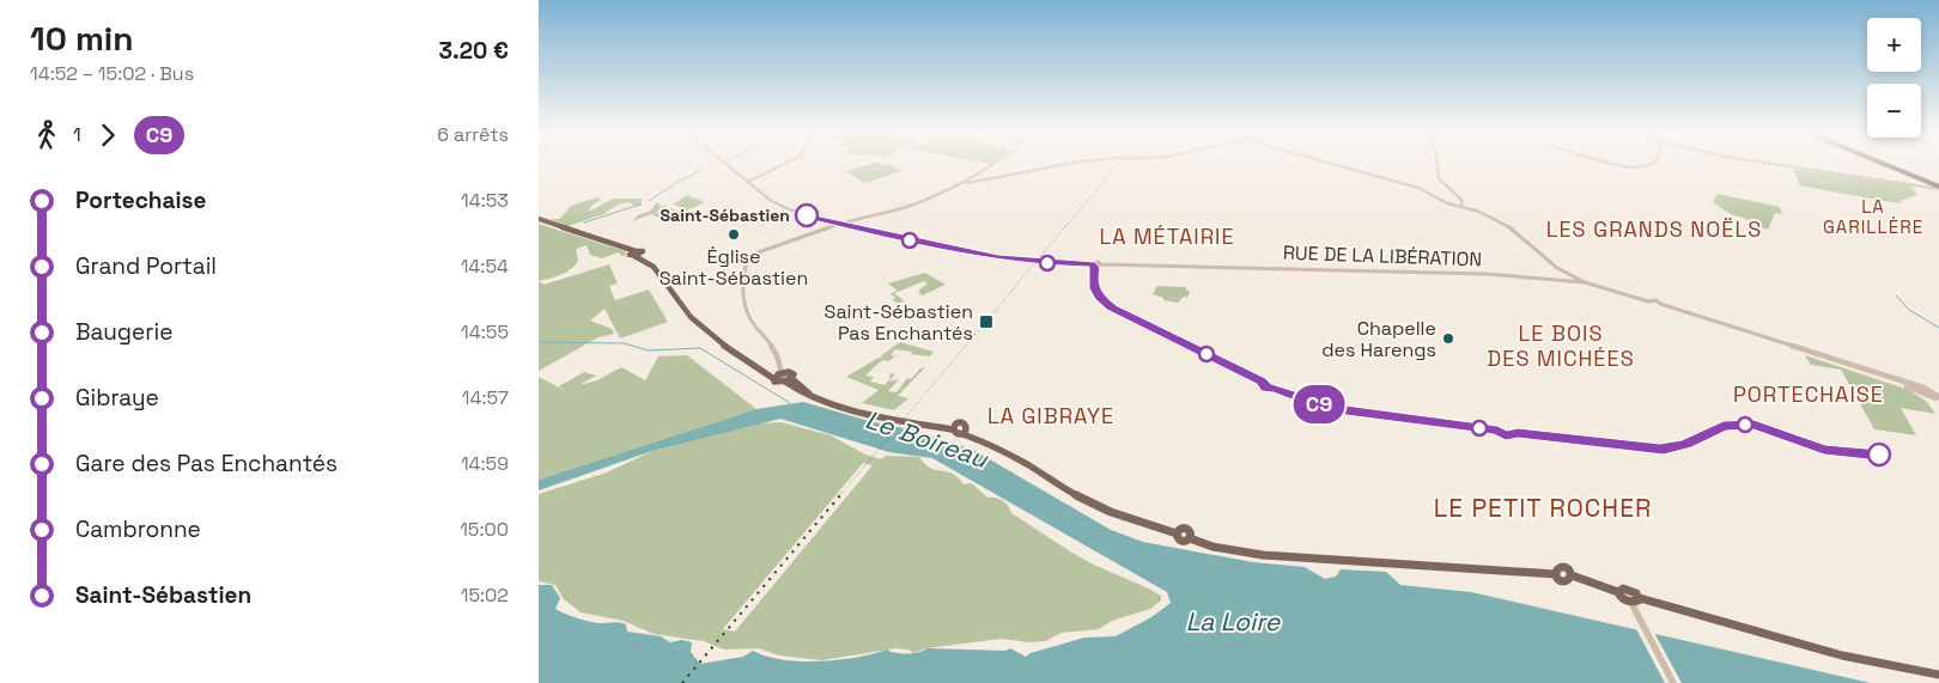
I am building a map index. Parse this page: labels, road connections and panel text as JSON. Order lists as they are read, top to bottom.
{
  "streets": {
    "street": ["RUE DE LA LIBÉRATION"]
  },
  "districts": [
    "LA GARILLÈRE",
    "LES GRANDS NOËLS",
    "LA MÉTAIRIE",
    "LE BOIS DES MICHÉES",
    "PORTECHAISE",
    "LA GIBRAYE",
    "LE PETIT ROCHER"
  ],
  "water": ["Le Boireau", "La Loire"],
  "places": {
    "other": ["Saint-Sébastien", "Église Saint-Sébastien", "Chapelle des Harengs"],
    "transit": ["Saint-Sébastien Pas Enchantés"]
  },
  "lines": ["bus line C9"],
  "page": {
    "heading": ["10 min", "14:52 – 15:02 · Bus", "3.20 €"],
    "on_map": "C9",
    "map_buttons": ["+", "−"],
    "legs": ["1", "C9", "6 arrêts"],
    "list": [
      {
        "name": "Portechaise",
        "value": "14:53"
      },
      {
        "name": "Grand Portail",
        "value": "14:54"
      },
      {
        "name": "Baugerie",
        "value": "14:55"
      },
      {
        "name": "Gibraye",
        "value": "14:57"
      },
      {
        "name": "Gare des Pas Enchantés",
        "value": "14:59"
      },
      {
        "name": "Cambronne",
        "value": "15:00"
      },
      {
        "name": "Saint-Sébastien",
        "value": "15:02"
      }
    ]
  }
}
